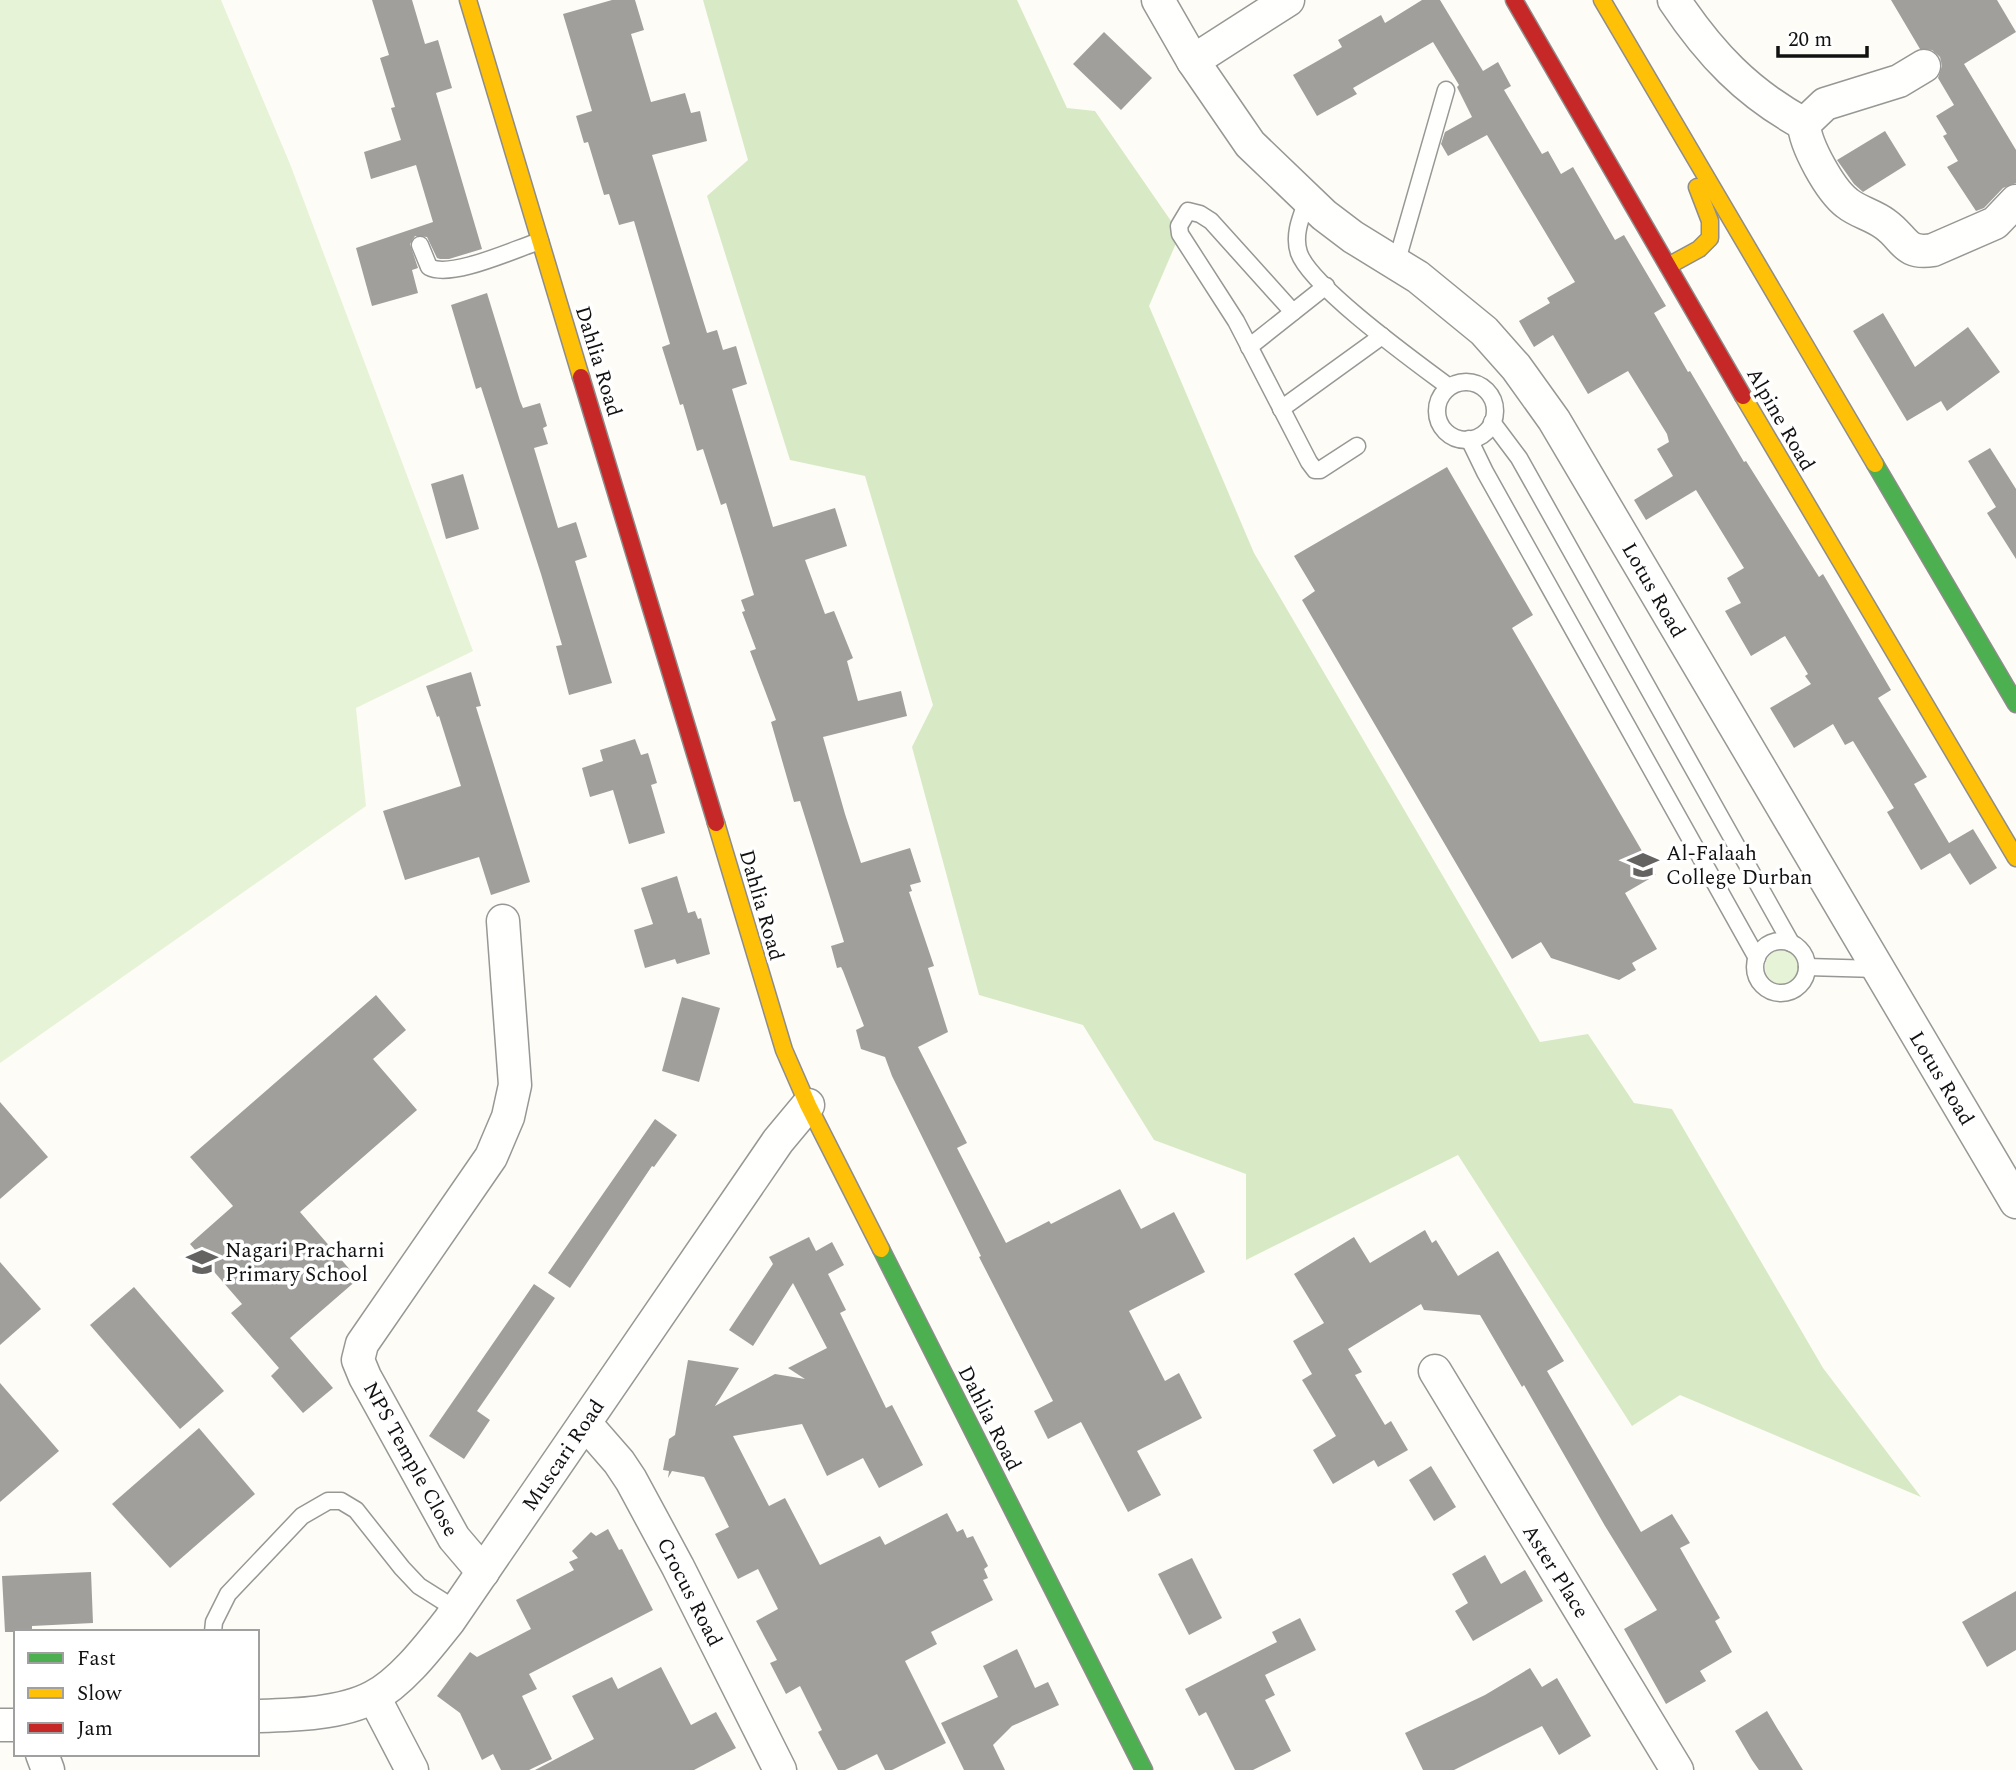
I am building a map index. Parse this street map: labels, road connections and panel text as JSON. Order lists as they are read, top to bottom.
{
  "streets": {
    "main road": ["Dahlia Road", "Alpine Road"],
    "street": [
      "Lotus Road",
      "Muscari Road",
      "NPS Temple Close",
      "Aster Place",
      "Crocus Road"
    ]
  },
  "crossings": [
    ["Dahlia Road", "Muscari Road"],
    ["Muscari Road", "NPS Temple Close"],
    ["Muscari Road", "Crocus Road"]
  ],
  "places": {
    "school or university": ["Al-Falaah College Durban", "Nagari Pracharni Primary School"]
  },
  "legend": ["Fast", "Slow", "Jam"],
  "scale_bar": "20 m"
}
